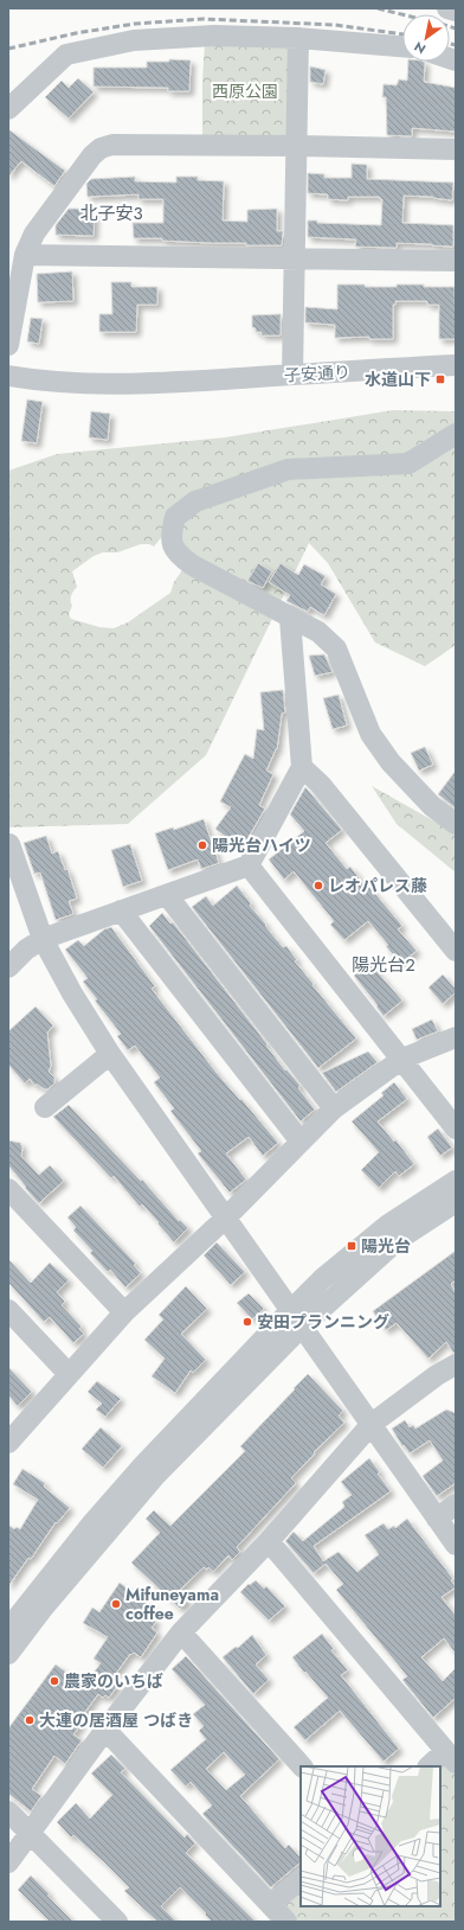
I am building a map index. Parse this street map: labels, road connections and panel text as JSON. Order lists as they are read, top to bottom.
{
  "streets": {
    "street": ["子安通り"]
  },
  "districts": ["北子安3", "陽光台2"],
  "parks": ["西原公園"],
  "places": {
    "transit": ["水道山下", "陽光台"],
    "other": [
      "陽光台ハイツ",
      "レオパレス藤",
      "安田プランニング",
      "Mifuneyama coffee",
      "農家のいちば",
      "大連の居酒屋 つばき"
    ]
  },
  "north": "bottom left"
}
